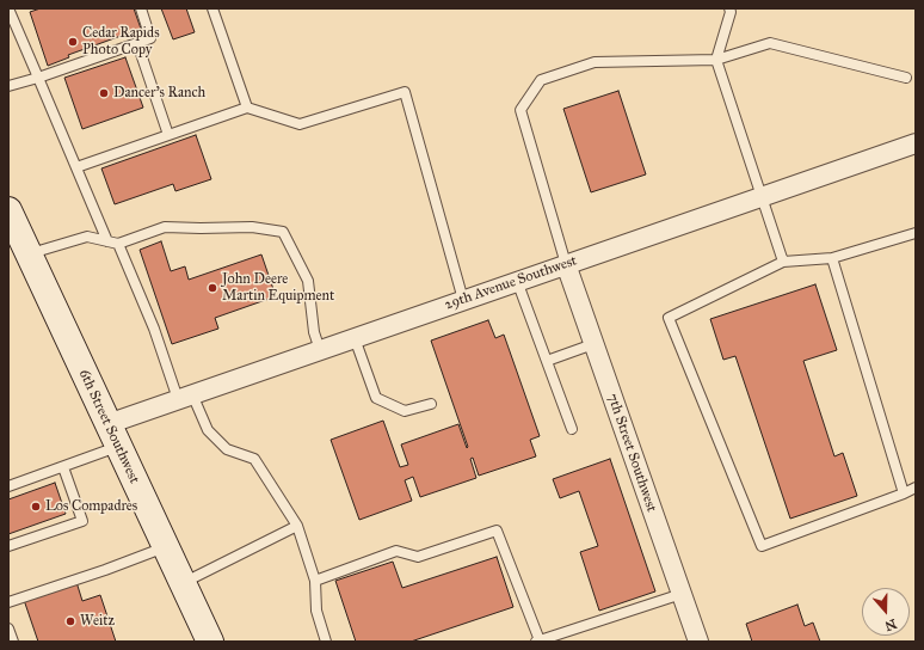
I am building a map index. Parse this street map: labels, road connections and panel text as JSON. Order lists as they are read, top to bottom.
{
  "streets": {
    "main road": ["6th Street Southwest"],
    "street": ["29th Avenue Southwest", "7th Street Southwest"]
  },
  "crossings": [
    ["29th Avenue Southwest", "6th Street Southwest"],
    ["29th Avenue Southwest", "7th Street Southwest"]
  ],
  "places": [
    "Cedar Rapids Photo Copy",
    "Dancer's Ranch",
    "John Deere Martin Equipment",
    "Los Compadres",
    "Weitz"
  ],
  "north": "bottom"
}
